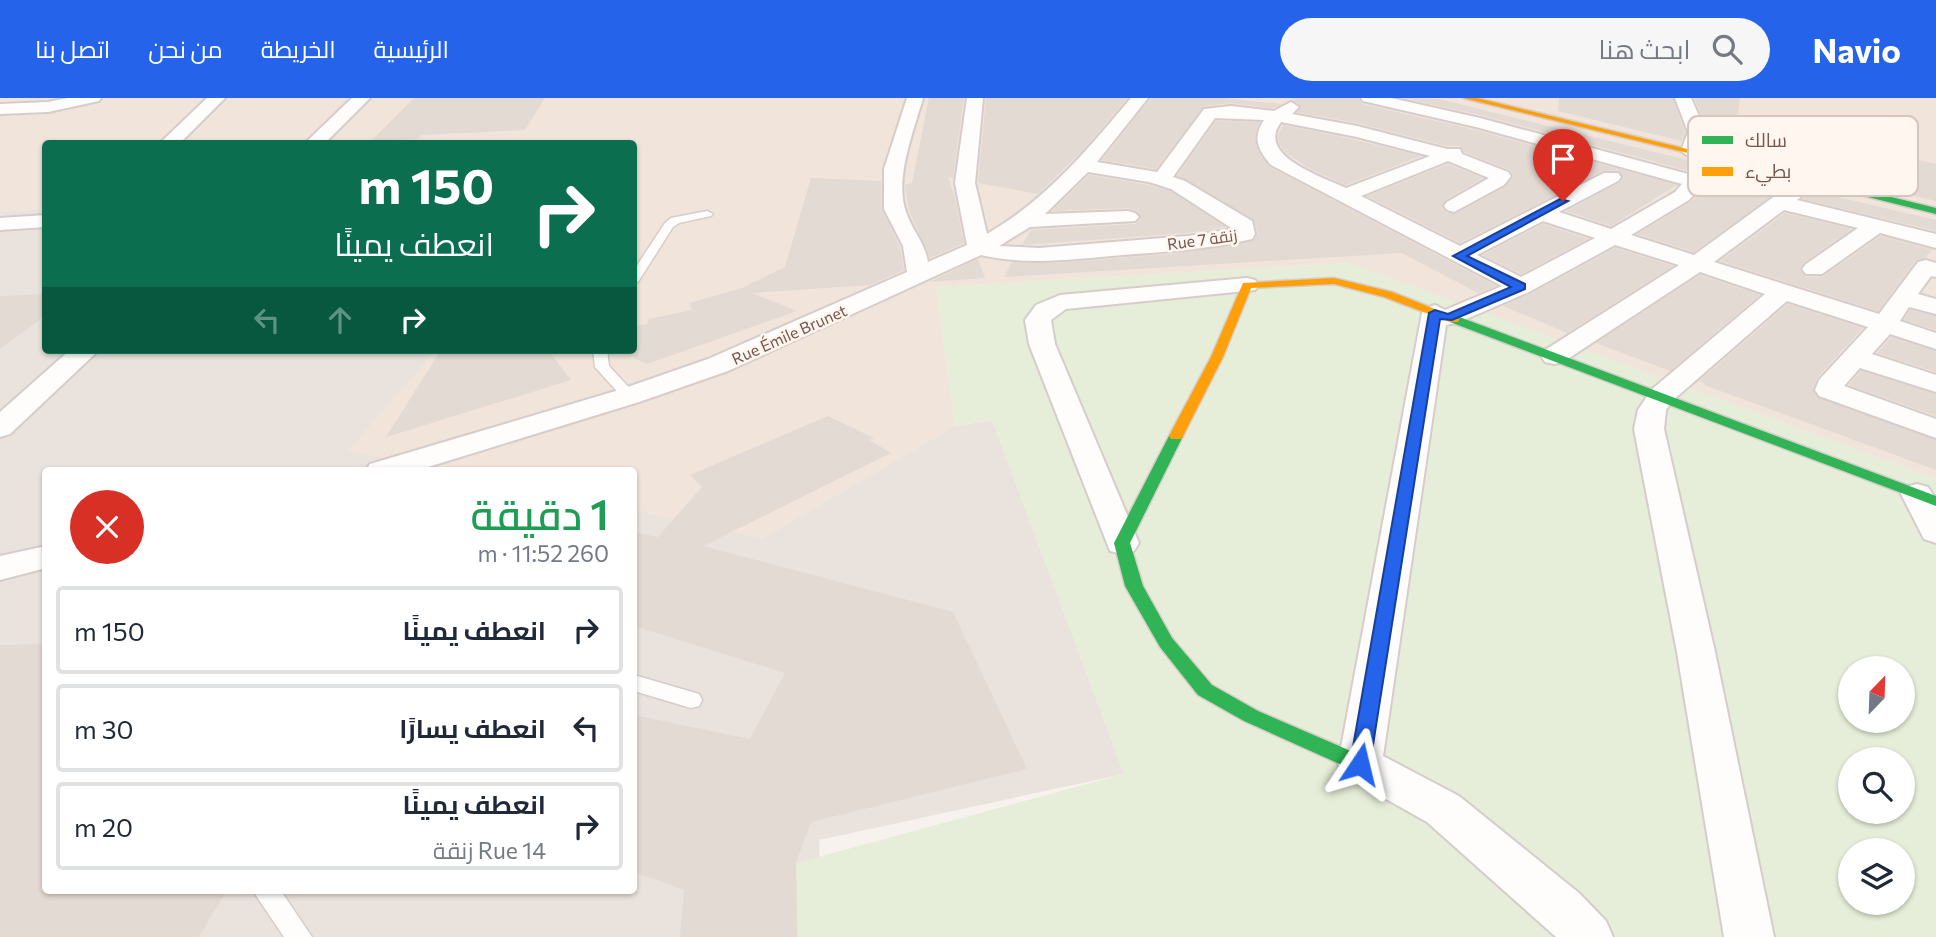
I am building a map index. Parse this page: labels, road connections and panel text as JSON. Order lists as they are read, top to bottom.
{
  "streets": {
    "street": ["Rue 7 زنقة", "Rue Émile Brunet"]
  },
  "crossings": [
    ["Rue 7 زنقة", "Rue Émile Brunet"]
  ],
  "legend": ["سالك", "بطيء"],
  "north": "top right",
  "page": {
    "header": "Navio",
    "search": "ابحث هنا",
    "nav": [
      "الرئيسية",
      "الخريطة",
      "من نحن",
      "اتصل بنا"
    ],
    "turn": ["150 m", "انعطف يمينًا"],
    "heading": ["1 دقيقة", "260 m · 11:52"],
    "list": [
      {
        "name": "انعطف يمينًا",
        "value": "150 m"
      },
      {
        "name": "انعطف يسارًا",
        "value": "30 m"
      },
      {
        "name": "انعطف يمينًا",
        "note": "Rue 14 زنقة",
        "value": "20 m"
      }
    ]
  }
}
